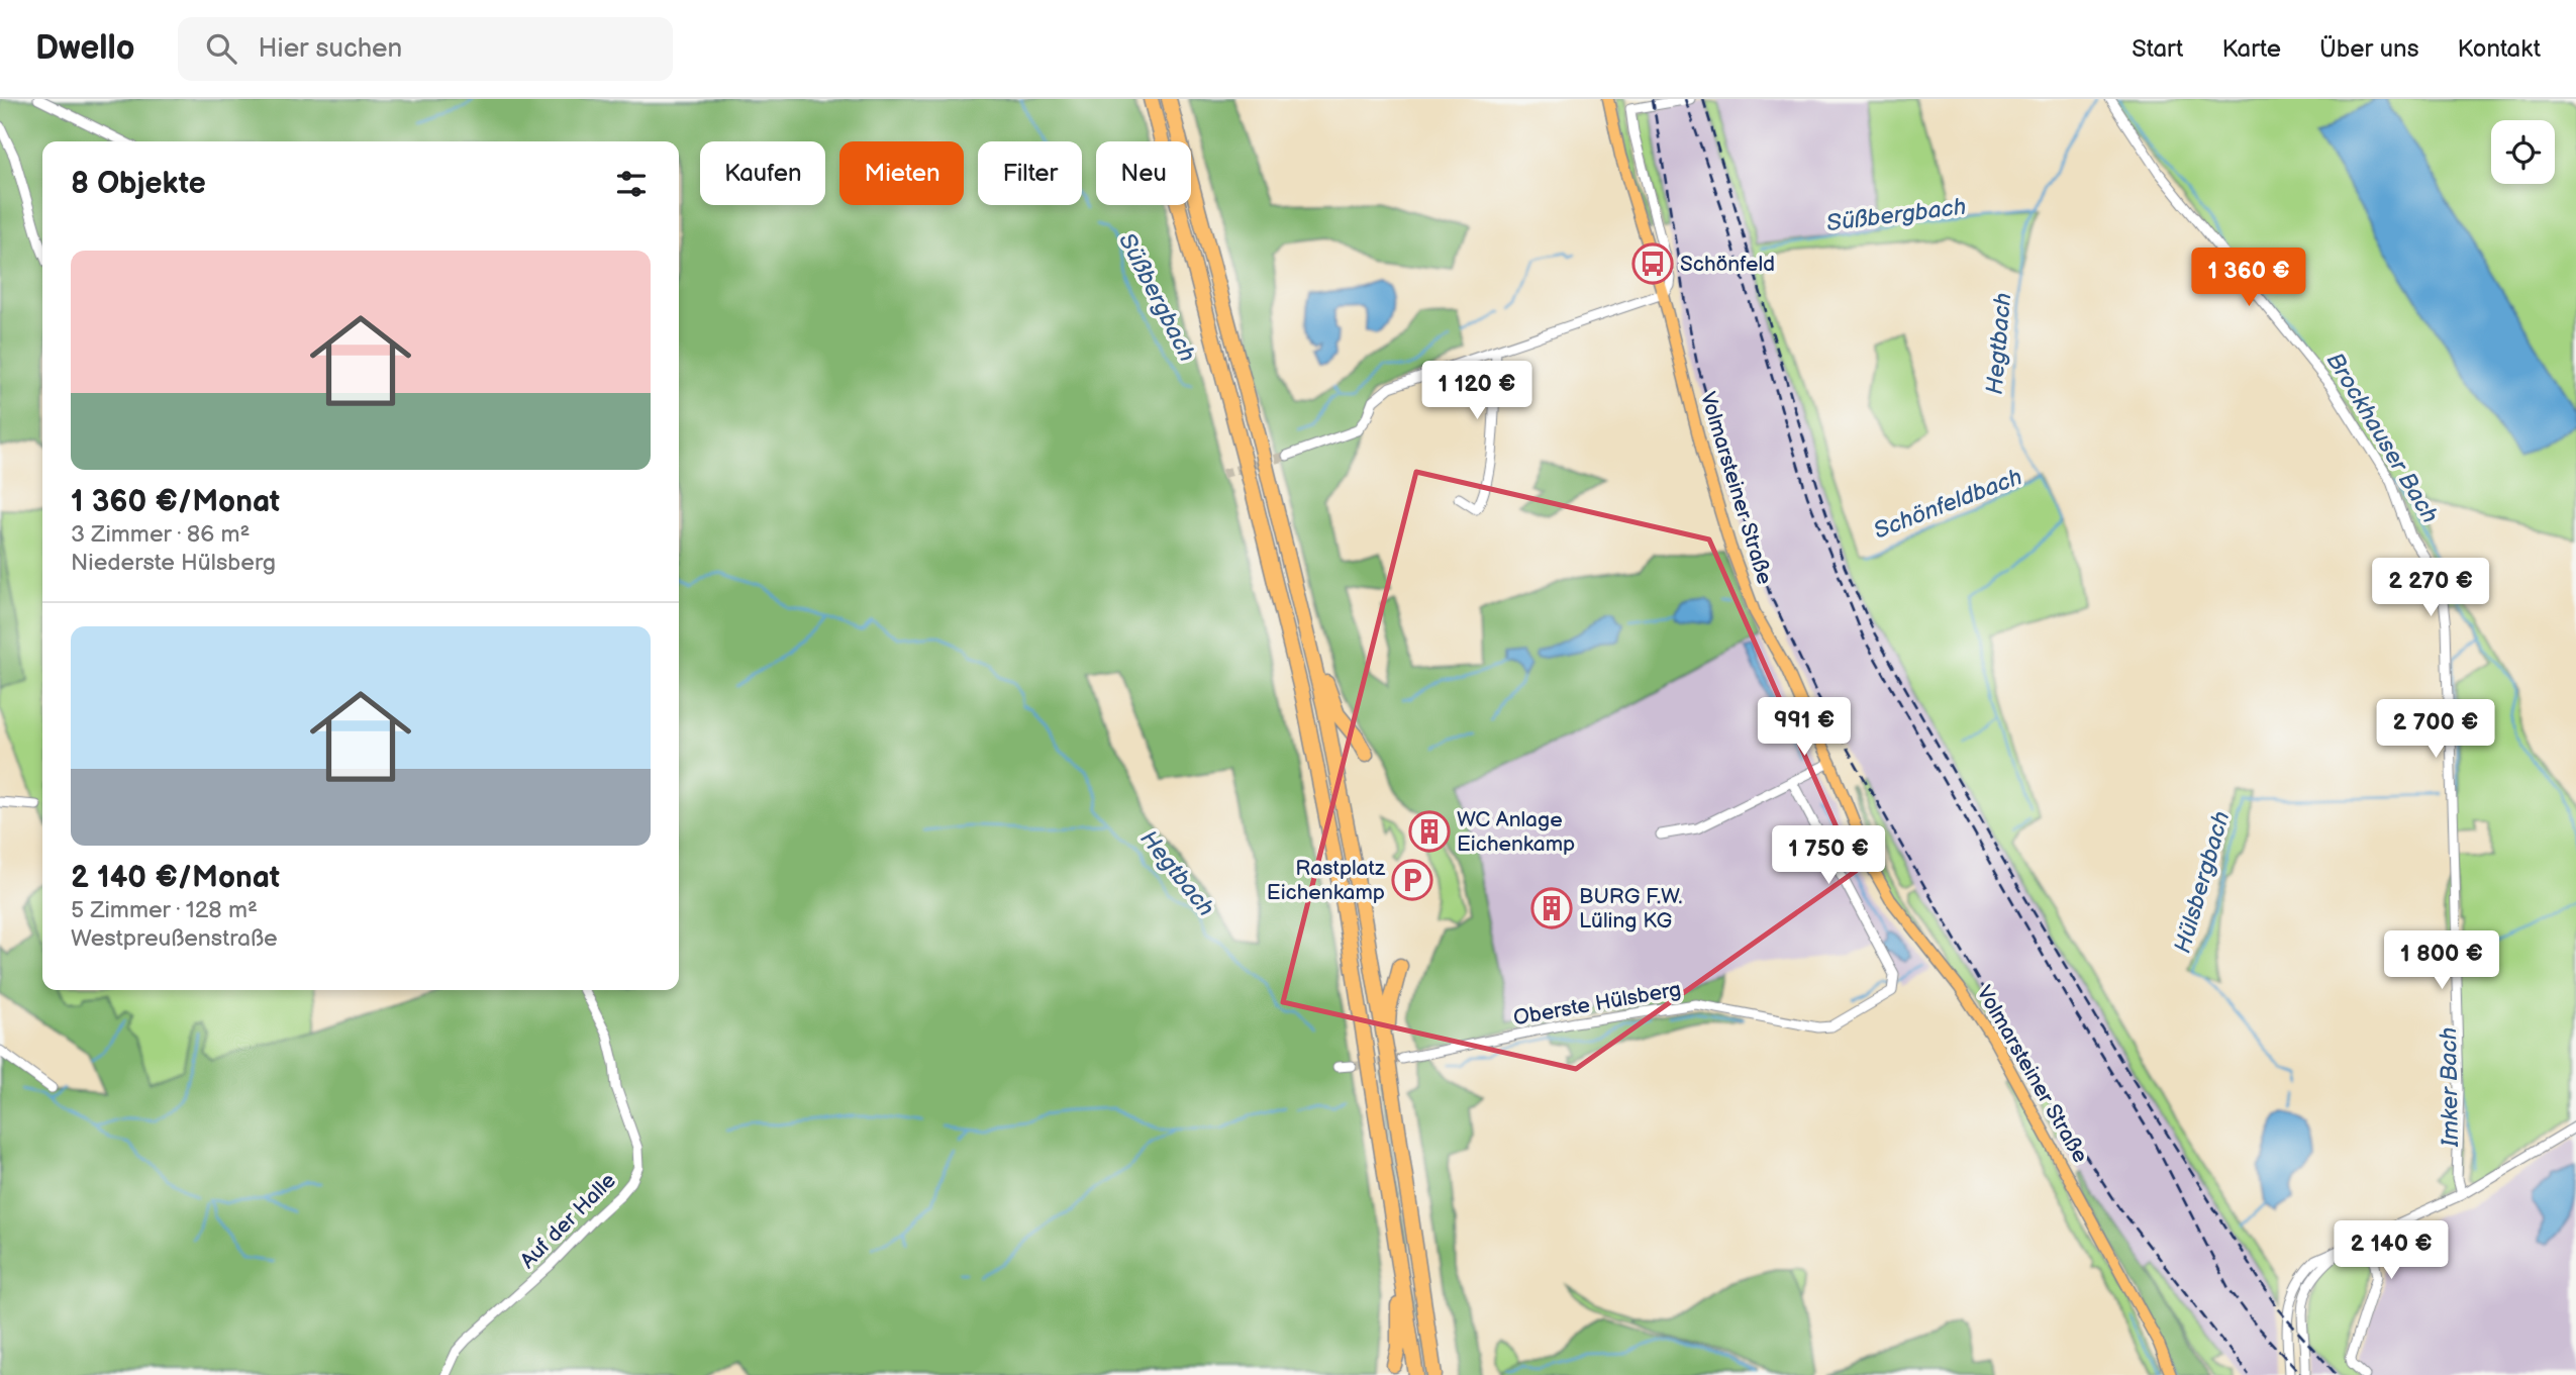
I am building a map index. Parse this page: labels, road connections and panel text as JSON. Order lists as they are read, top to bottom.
{
  "streets": {
    "main road": ["Volmarsteiner Straße"],
    "street": ["Oberste Hülsberg", "Auf der Halle"]
  },
  "water": [
    "Süßbergbach",
    "Hegtbach",
    "Brockhauser Bach",
    "Schönfeldbach",
    "Hülsbergbach",
    "Imker Bach"
  ],
  "places": {
    "bus stop": ["Schönfeld"],
    "building": ["WC Anlage Eichenkamp", "BURG F.W. Lüling KG"],
    "parking": ["Rastplatz Eichenkamp"]
  },
  "page": {
    "header": "Dwello",
    "search": "Hier suchen",
    "nav": [
      "Start",
      "Karte",
      "Über uns",
      "Kontakt"
    ],
    "chip": [
      "Kaufen",
      "Mieten",
      "Filter",
      "Neu"
    ],
    "heading": "8 Objekte",
    "list": [
      {
        "name": "1 360 €/Monat",
        "note": "3 Zimmer · 86 m² · Niederste Hülsberg"
      },
      {
        "name": "2 140 €/Monat",
        "note": "5 Zimmer · 128 m² · Westpreußenstraße"
      }
    ],
    "price": [
      "1 360 €",
      "1 120 €",
      "2 270 €",
      "991 €",
      "2 700 €",
      "1 750 €",
      "1 800 €",
      "2 140 €"
    ]
  }
}
